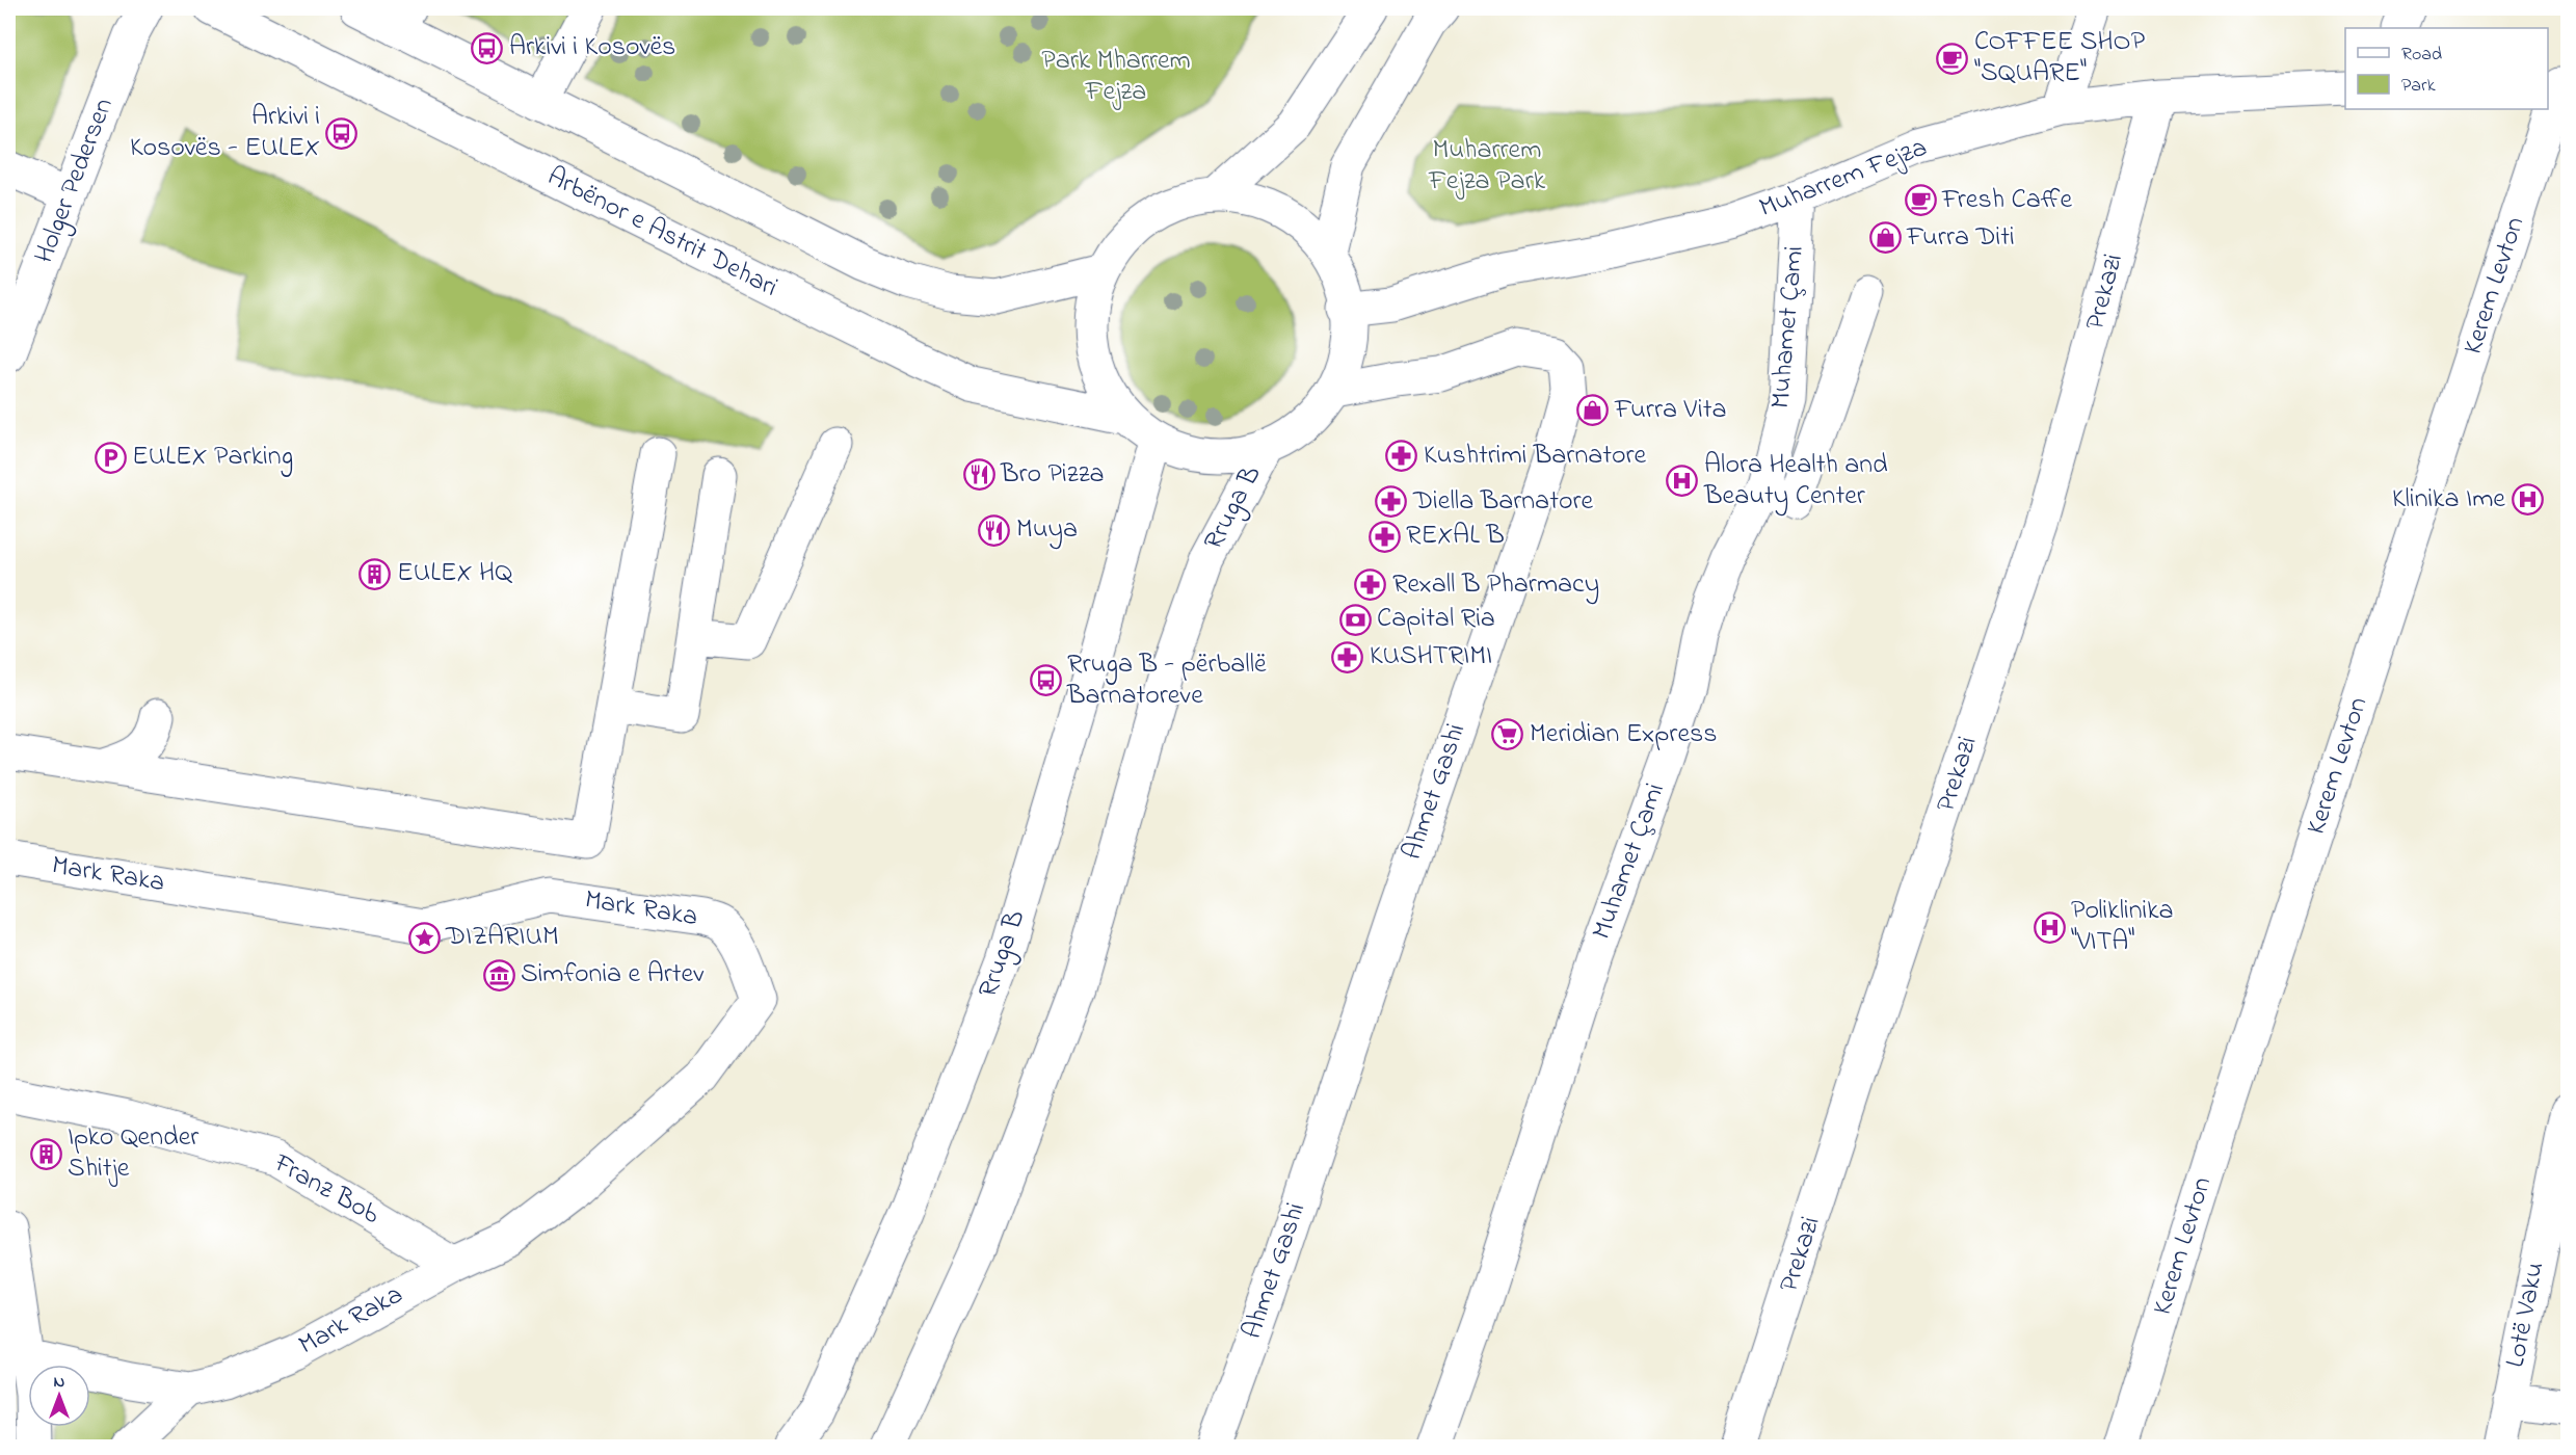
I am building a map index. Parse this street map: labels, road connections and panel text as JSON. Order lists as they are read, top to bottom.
{
  "streets": {
    "street": [
      "Muharrem Fejza",
      "Holger Pedersen",
      "Arbënor e Astrit Dehari",
      "Kerem Levton",
      "Prekazi",
      "Muhamet Çami",
      "Rruga B",
      "Ahmet Gashi",
      "Mark Raka",
      "Franz Bob",
      "Lotë Vaku"
    ]
  },
  "crossings": [
    ["Muharrem Fejza", "Prekazi"],
    ["Muharrem Fejza", "Muhamet Çami"],
    ["Mark Raka", "Franz Bob"]
  ],
  "parks": ["Park Mharrem Fejza", "Muharrem Fejza Park"],
  "places": {
    "bus stop": ["Arkivi i Kosovës", "Arkivi i Kosovës - EULEX", "Rruga B - përballë Barnatoreve"],
    "cafe": ["COFFEE SHOP \"SQUARE\"", "Fresh Caffe"],
    "shop": ["Furra Diti", "Furra Vita"],
    "pharmacy": [
      "Kushtrimi Barnatore",
      "Diella Barnatore",
      "REXAL B",
      "Rexall B Pharmacy",
      "KUSHTRIMI"
    ],
    "parking": ["EULEX Parking"],
    "restaurant": ["Bro Pizza", "Muya"],
    "hospital": ["Alora Health and Beauty Center", "Klinika Ime", "Poliklinika \"VITA\""],
    "building": ["EULEX HQ", "Ipko Qender Shitje"],
    "bank": ["Capital Ria"],
    "supermarket": ["Meridian Express"],
    "place": ["DIZARIUM"],
    "museum": ["Simfonia e Artev"]
  },
  "legend": ["Road", "Park"],
  "north": "top"
}
